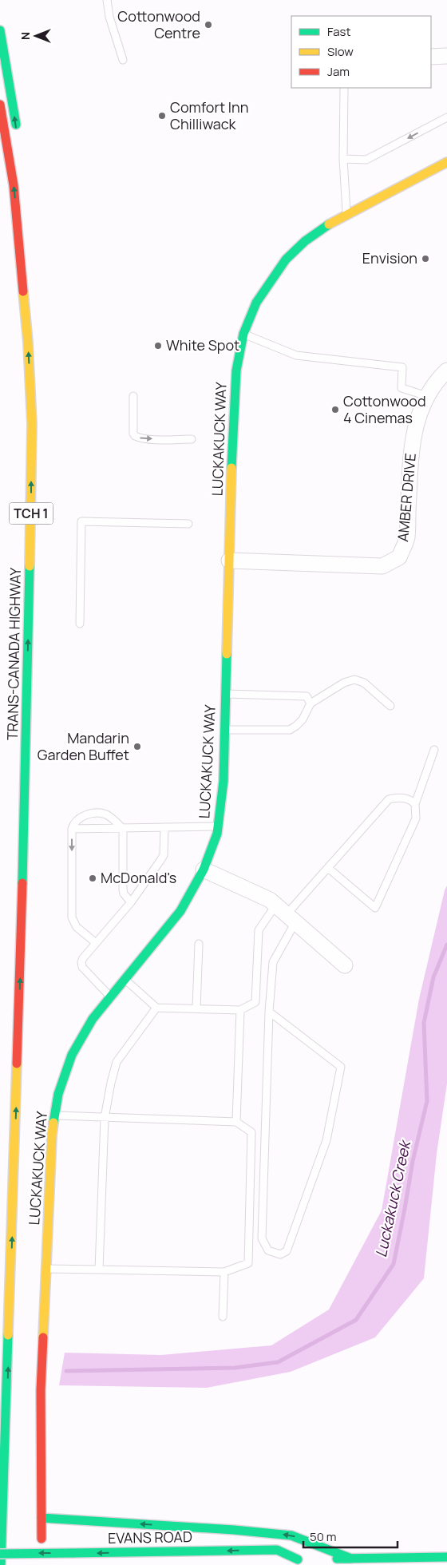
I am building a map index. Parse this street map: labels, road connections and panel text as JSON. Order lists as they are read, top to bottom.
{
  "streets": {
    "main road": [
      "LUCKAKUCK WAY",
      "TCH 1",
      "TRANS-CANADA HIGHWAY",
      "EVANS ROAD"
    ],
    "street": ["AMBER DRIVE"]
  },
  "crossings": [
    ["LUCKAKUCK WAY", "AMBER DRIVE"]
  ],
  "one_way": ["TRANS-CANADA HIGHWAY"],
  "water": ["Luckakuck Creek"],
  "places": [
    "Cottonwood Centre",
    "Comfort Inn Chilliwack",
    "Envision",
    "White Spot",
    "Cottonwood 4 Cinemas",
    "Mandarin Garden Buffet",
    "McDonald's"
  ],
  "legend": ["Fast", "Slow", "Jam"],
  "scale_bar": "50 m",
  "north": "left"
}
